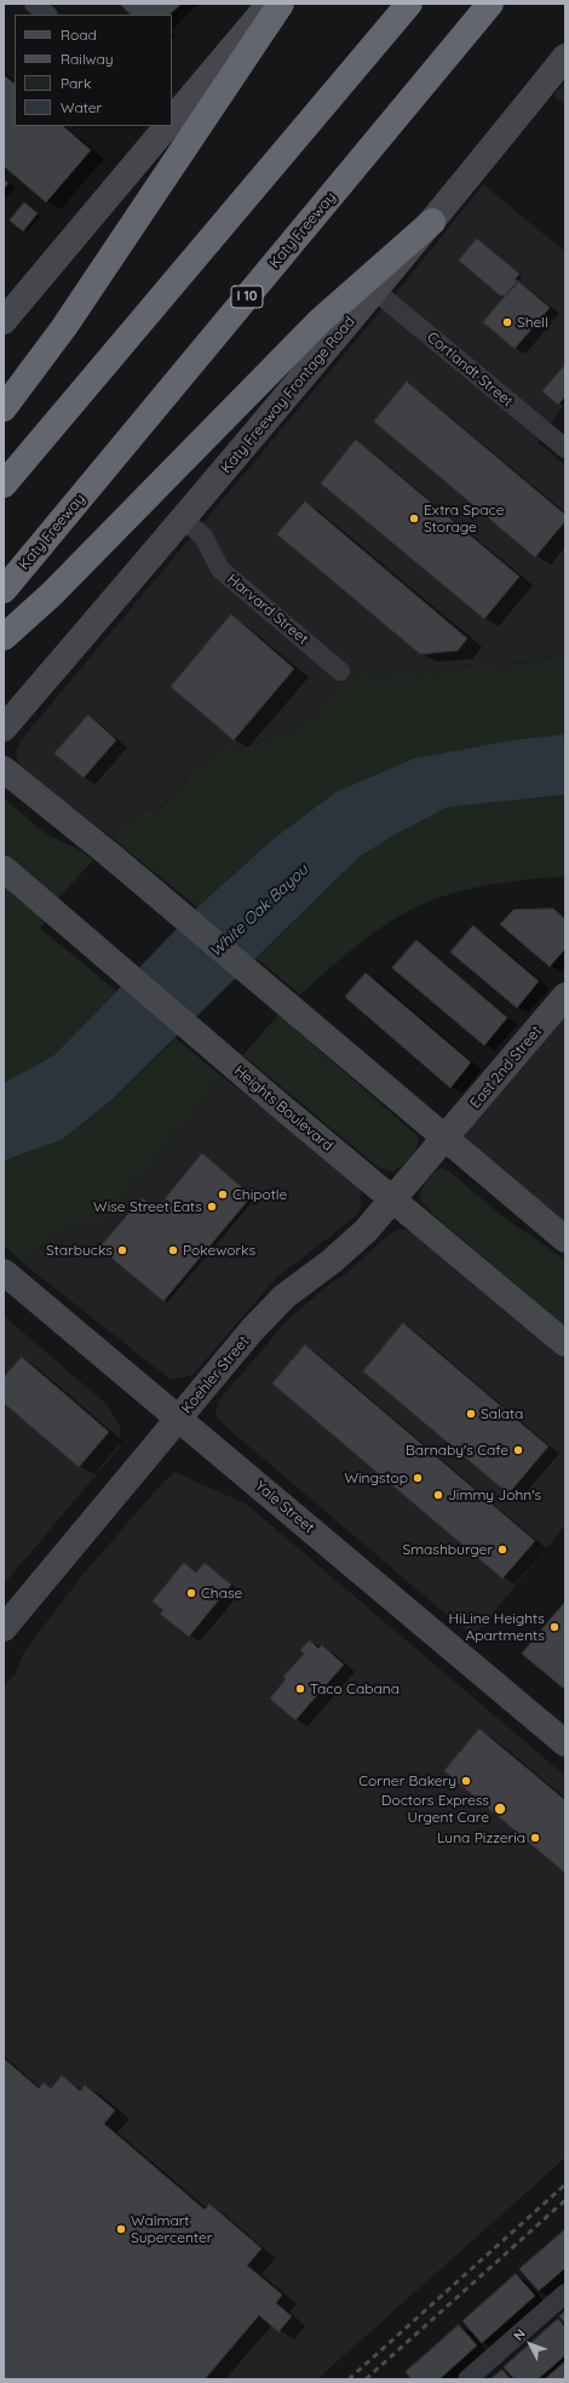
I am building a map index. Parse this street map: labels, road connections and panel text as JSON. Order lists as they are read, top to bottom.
{
  "streets": {
    "highway": ["Katy Freeway", "I 10"],
    "main road": [
      "Katy Freeway Frontage Road",
      "East 2nd Street",
      "Heights Boulevard",
      "Koehler Street",
      "Yale Street"
    ],
    "street": ["Cortlandt Street", "Harvard Street"]
  },
  "crossings": [
    ["Cortlandt Street", "Katy Freeway Frontage Road"],
    ["Katy Freeway Frontage Road", "Harvard Street"],
    ["East 2nd Street", "Koehler Street"],
    ["Heights Boulevard", "Koehler Street"],
    ["Koehler Street", "Yale Street"]
  ],
  "water": ["White Oak Bayou"],
  "places": [
    "Shell",
    "Extra Space Storage",
    "Chipotle",
    "Wise Street Eats",
    "Starbucks",
    "Pokeworks",
    "Salata",
    "Barnaby's Cafe",
    "Wingstop",
    "Jimmy John's",
    "Smashburger",
    "Chase",
    "HiLine Heights Apartments",
    "Taco Cabana",
    "Corner Bakery",
    "Doctors Express Urgent Care",
    "Luna Pizzeria",
    "Walmart Supercenter"
  ],
  "legend": [
    "Road",
    "Railway",
    "Park",
    "Water"
  ],
  "north": "top left"
}
